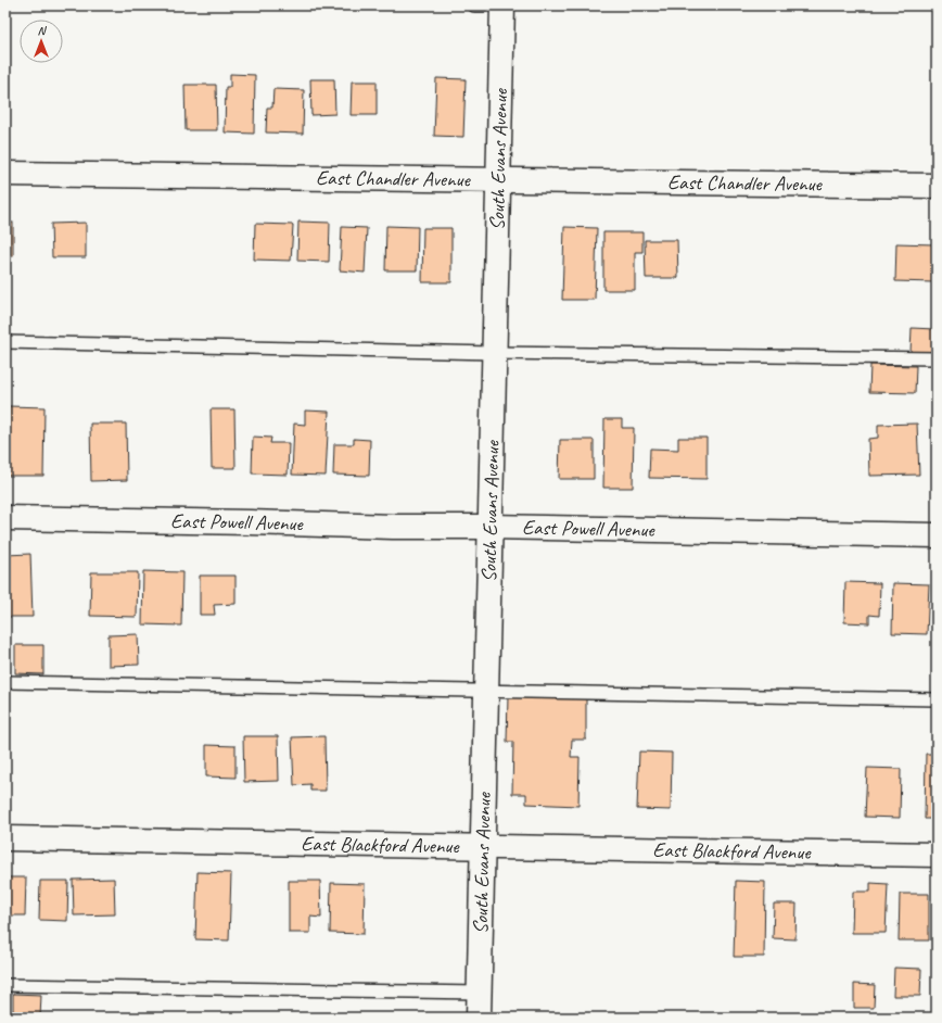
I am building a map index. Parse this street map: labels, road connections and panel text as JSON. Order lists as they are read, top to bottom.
{
  "streets": {
    "street": [
      "South Evans Avenue",
      "East Chandler Avenue",
      "East Powell Avenue",
      "East Blackford Avenue"
    ]
  },
  "crossings": [
    ["South Evans Avenue", "East Chandler Avenue"],
    ["South Evans Avenue", "East Powell Avenue"],
    ["South Evans Avenue", "East Blackford Avenue"]
  ],
  "north": "top"
}
